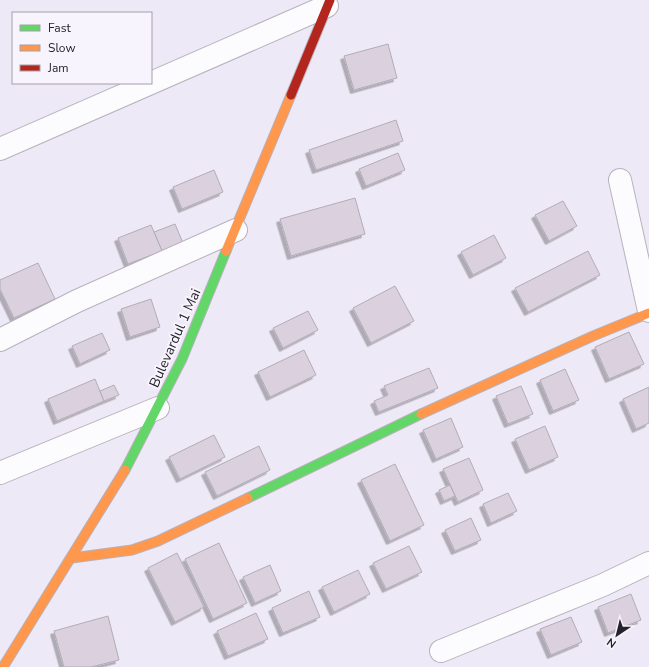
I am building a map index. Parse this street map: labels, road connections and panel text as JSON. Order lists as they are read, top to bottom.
{
  "streets": {
    "main road": ["Bulevardul 1 Mai"]
  },
  "legend": ["Fast", "Slow", "Jam"],
  "north": "bottom left"
}
